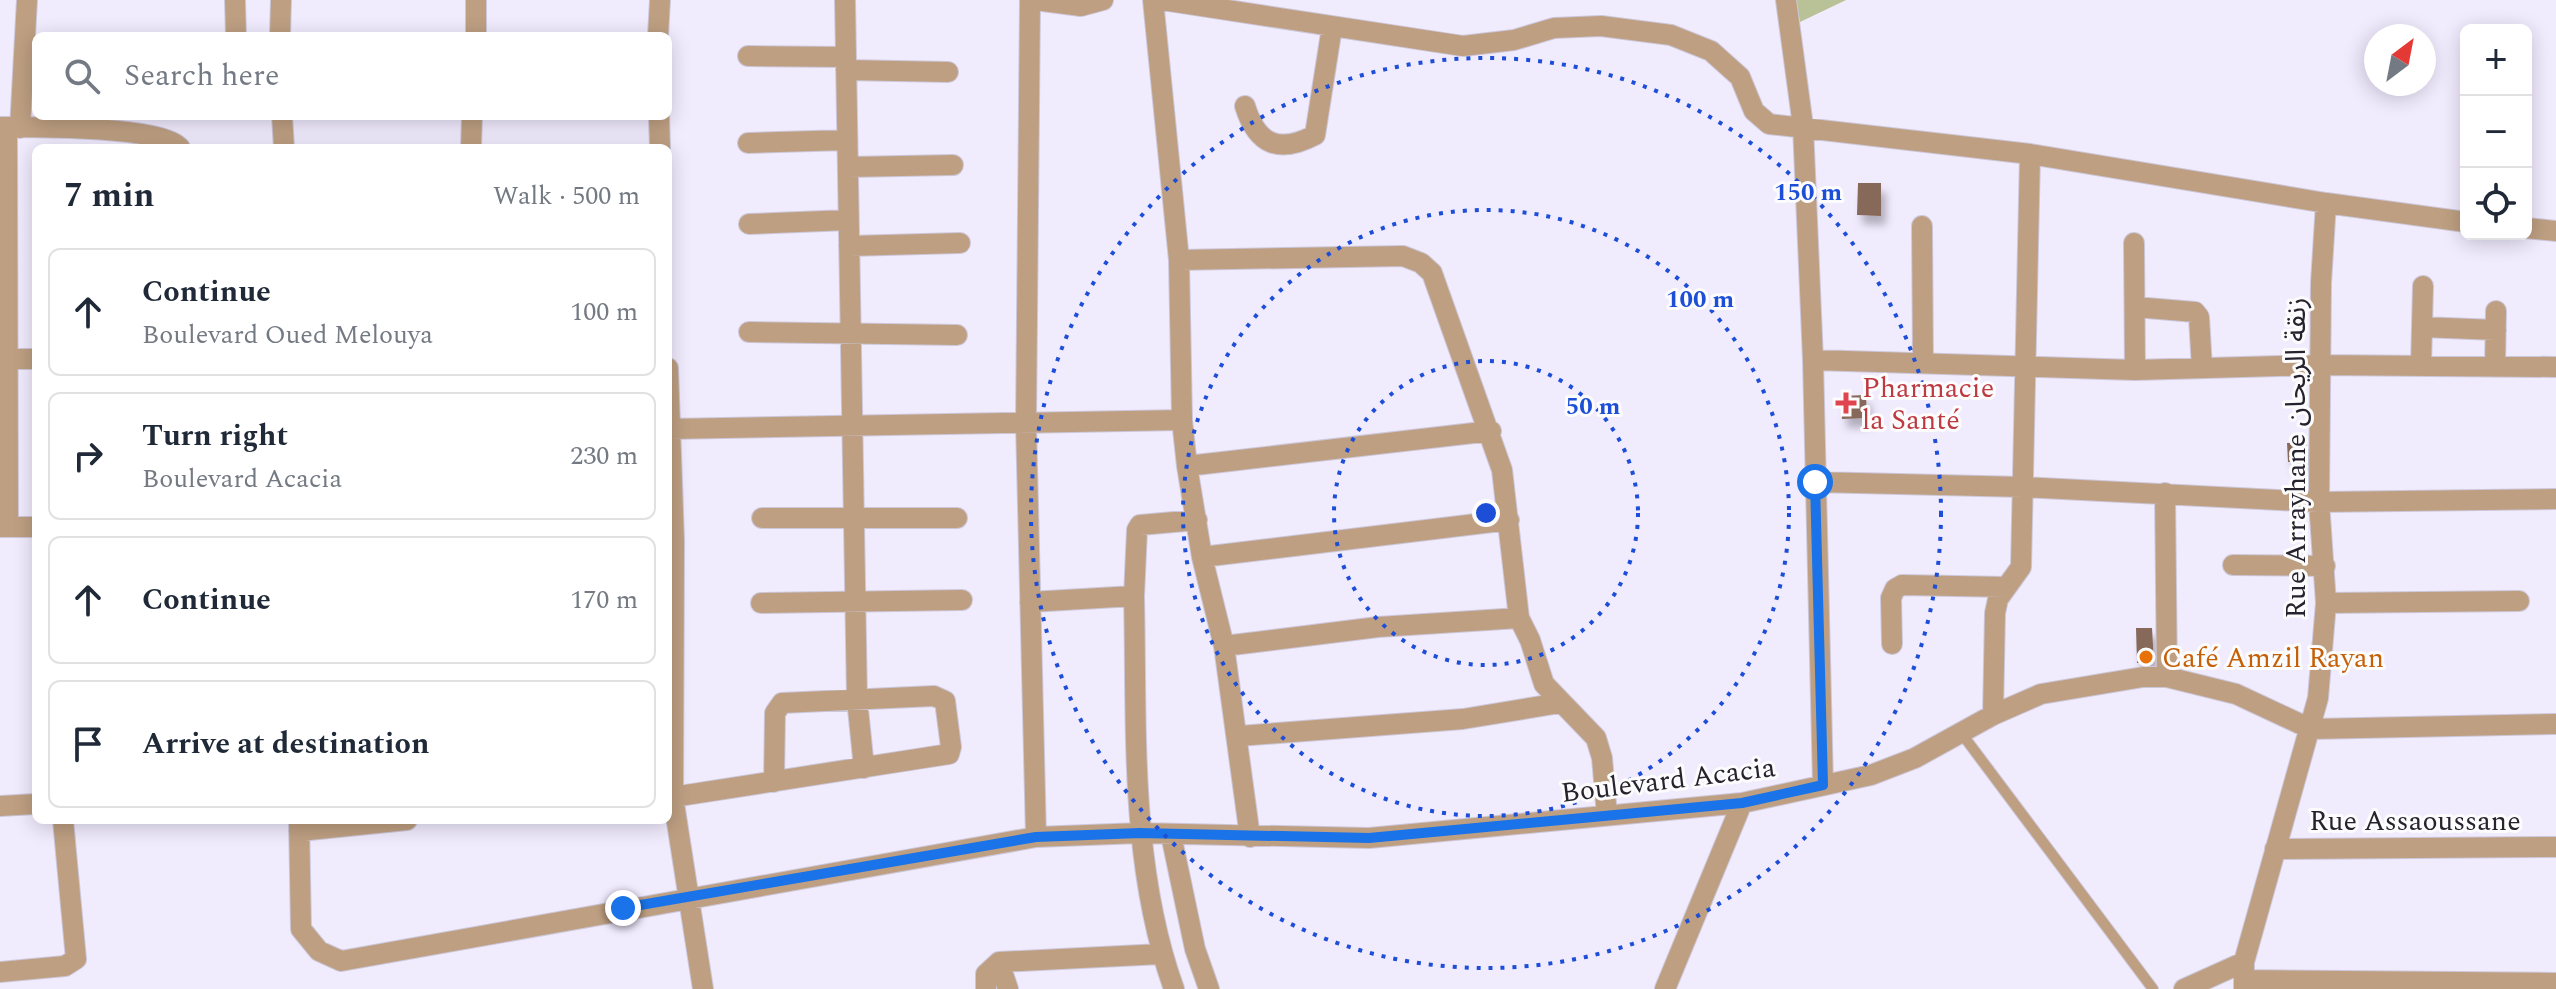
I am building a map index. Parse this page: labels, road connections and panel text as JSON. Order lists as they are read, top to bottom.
{
  "streets": {
    "street": ["Rue Arrayhane زنقة الريحان", "Boulevard Acacia", "Rue Assaoussane"]
  },
  "crossings": [
    ["Rue Arrayhane زنقة الريحان", "Boulevard Acacia"],
    ["Rue Arrayhane زنقة الريحان", "Rue Assaoussane"]
  ],
  "places": {
    "health": ["Pharmacie la Santé"],
    "other": ["Café Amzil Rayan"]
  },
  "north": "top right",
  "page": {
    "map_buttons": ["+", "−"],
    "search": "Search here",
    "heading": ["7 min", "Walk · 500 m"],
    "list": [
      ["Continue", "Boulevard Oued Melouya", "100 m"],
      ["Turn right", "Boulevard Acacia", "230 m"],
      ["Continue", "170 m"],
      "Arrive at destination"
    ]
  },
  "rings": ["150 m", "100 m", "50 m"]
}
